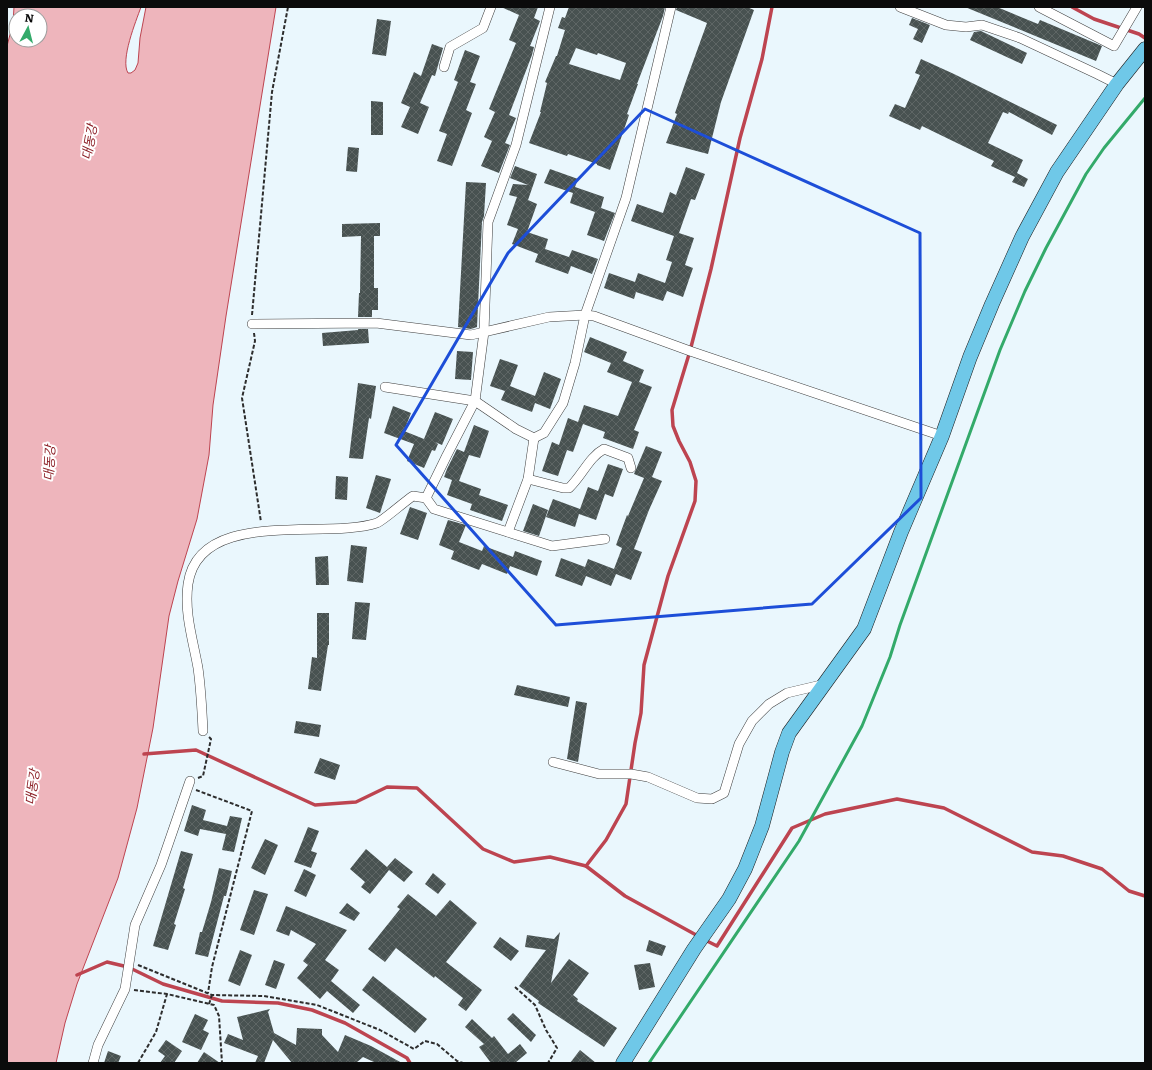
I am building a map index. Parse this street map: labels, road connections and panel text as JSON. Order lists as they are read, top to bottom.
{
  "water": ["대동강"],
  "north": "top"
}
